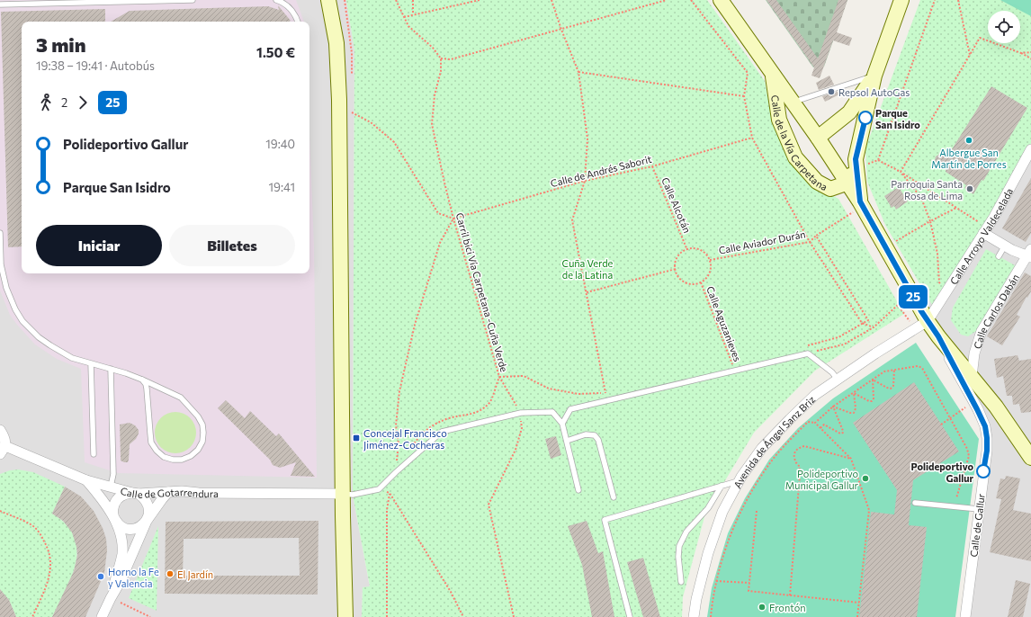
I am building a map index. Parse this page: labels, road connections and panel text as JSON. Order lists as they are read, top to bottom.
{
  "streets": {
    "street": [
      "Calle de la Vía Carpetana",
      "Calle Arroyo Valdecelada",
      "Calle Carlos Dabán",
      "Avenida de Ángel Sanz Briz",
      "Calle de Gotarrendura",
      "Calle de Gallur"
    ],
    "path": [
      "Calle de Andrés Saborit",
      "Calle Alcotán",
      "Calle Aviador Durán",
      "Carril bici Vía Carpetana -Cuña Verde",
      "Calle Aguzanieves"
    ]
  },
  "crossings": [
    ["Calle de la Vía Carpetana", "Calle Arroyo Valdecelada"],
    ["Calle de la Vía Carpetana", "Calle Aviador Durán"],
    ["Calle de la Vía Carpetana", "Calle Carlos Dabán"],
    ["Calle de la Vía Carpetana", "Avenida de Ángel Sanz Briz"],
    ["Calle de la Vía Carpetana", "Calle de Gallur"],
    ["Calle de Andrés Saborit", "Calle Alcotán"],
    ["Calle de Andrés Saborit", "Carril bici Vía Carpetana -Cuña Verde"],
    ["Calle Alcotán", "Calle Aviador Durán"],
    ["Calle Alcotán", "Calle Aguzanieves"],
    ["Calle Arroyo Valdecelada", "Avenida de Ángel Sanz Briz"],
    ["Calle Aviador Durán", "Calle Aguzanieves"]
  ],
  "parks": ["Cuña Verde de la Latina"],
  "places": {
    "other": [
      "Repsol AutoGas",
      "Parque San Isidro",
      "Albergue San Martín de Porres",
      "Parroquia Santa Rosa de Lima",
      "Polideportivo Gallur",
      "Polideportivo Municipal Gallur",
      "El Jardín",
      "Horno la Fe y Valencia",
      "Frontón"
    ],
    "transit": ["Concejal Francisco Jiménez-Cocheras"]
  },
  "lines": ["bus line 25"],
  "page": {
    "on_map": "25",
    "heading": ["3 min", "19:38 – 19:41 · Autobús", "1.50 €"],
    "legs": ["2", "25"],
    "list": [
      {
        "name": "Polideportivo Gallur",
        "value": "19:40"
      },
      {
        "name": "Parque San Isidro",
        "value": "19:41"
      }
    ],
    "buttons": ["Iniciar", "Billetes"]
  }
}
